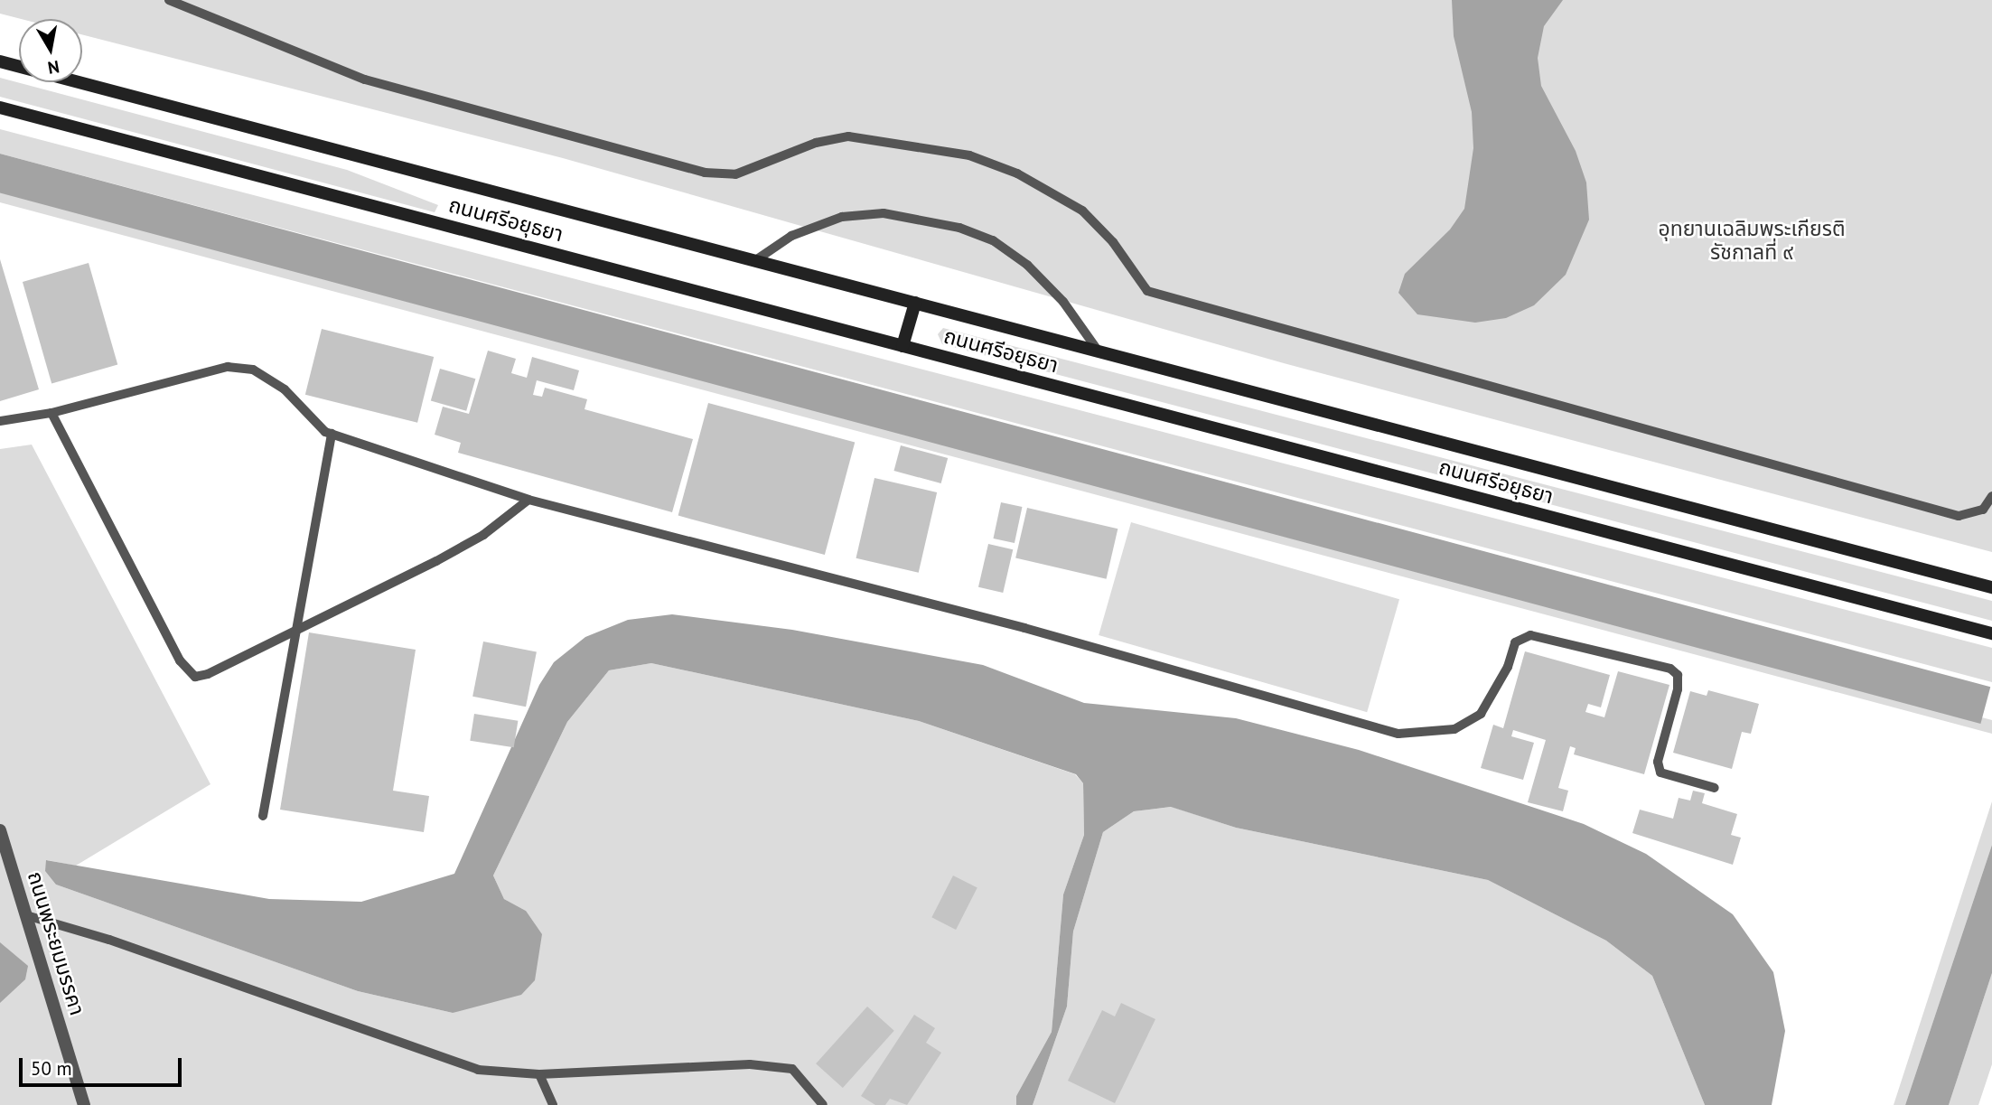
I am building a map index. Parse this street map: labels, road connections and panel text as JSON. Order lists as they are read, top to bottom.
{
  "streets": {
    "main road": ["ถนนศรีอยุธยา"],
    "street": ["ถนนพระยมมรรคา"]
  },
  "parks": ["อุทยานเฉลิมพระเกียรติ รัชกาลที่ ๙"],
  "scale_bar": "50 m",
  "north": "bottom"
}
